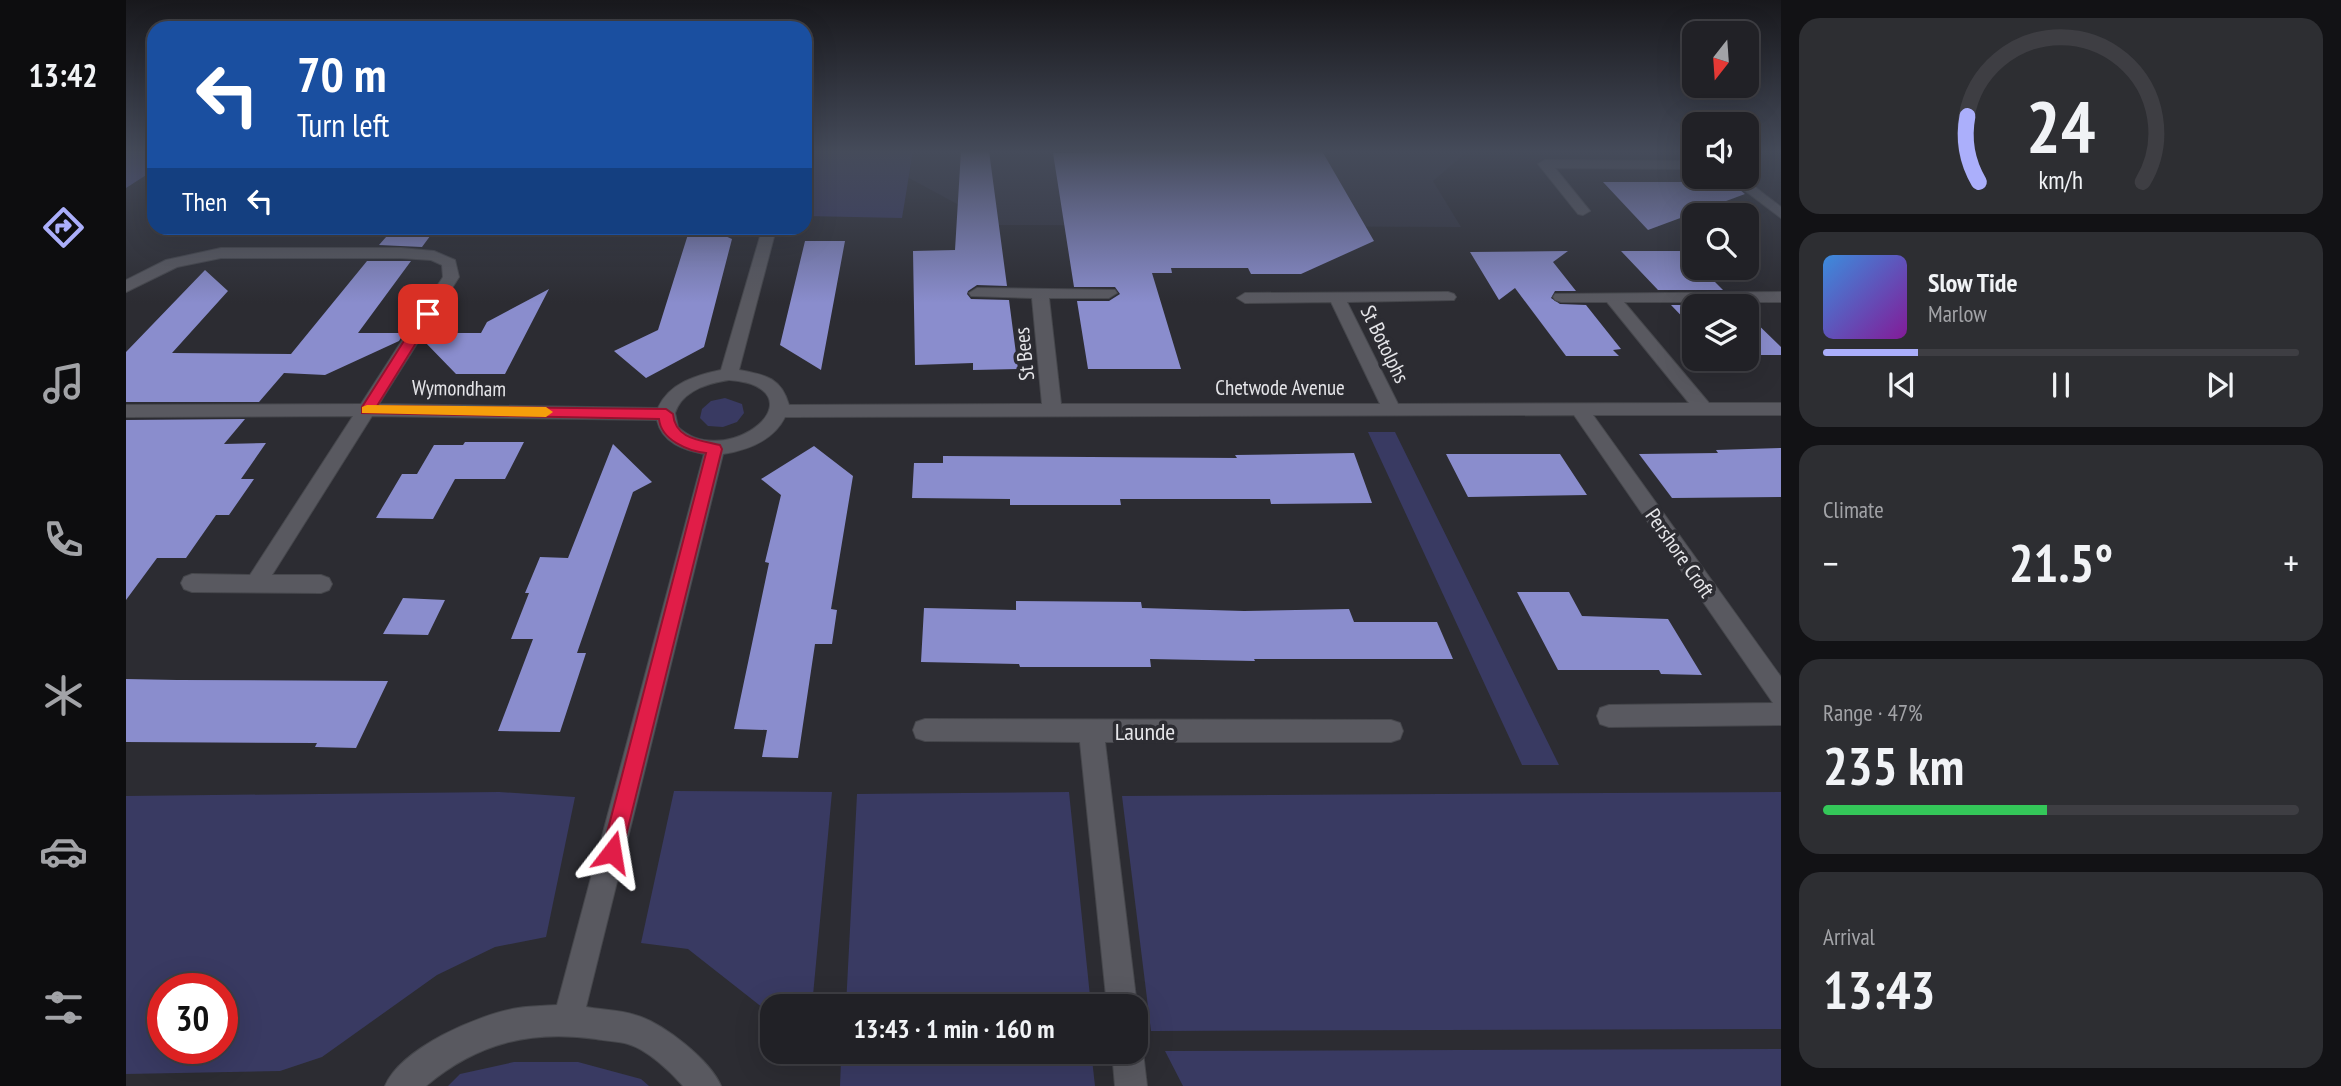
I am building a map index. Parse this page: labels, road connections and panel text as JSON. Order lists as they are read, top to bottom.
{
  "streets": {
    "street": [
      "St Botolphs",
      "St Bees",
      "Chetwode Avenue",
      "Wymondham",
      "Pershore Croft",
      "Launde"
    ]
  },
  "crossings": [
    ["St Botolphs", "Chetwode Avenue"],
    ["St Bees", "Chetwode Avenue"],
    ["Chetwode Avenue", "Wymondham"],
    ["Chetwode Avenue", "Pershore Croft"]
  ],
  "north": "bottom",
  "page": {
    "tabs": "13:42",
    "turn": ["70 m", "Turn left"],
    "then": "Then",
    "song": ["Slow Tide", "Marlow"],
    "tile": [
      "Climate",
      ["Range · 47%", "235 km"],
      ["Arrival", "13:43"]
    ],
    "heat": ["−", "21.5°", "+"],
    "limit": "30",
    "trip": "13:43 · 1 min · 160 m",
    "gauge": ["24", "km/h"]
  }
}
